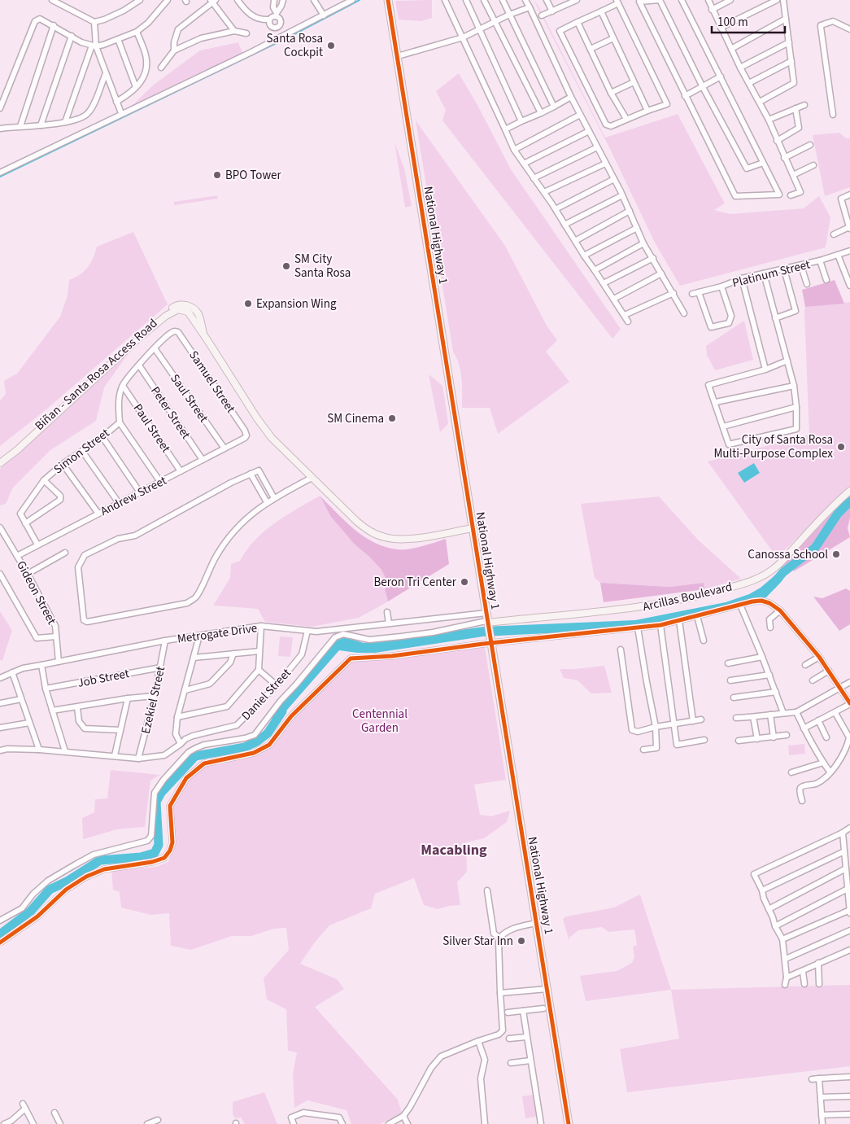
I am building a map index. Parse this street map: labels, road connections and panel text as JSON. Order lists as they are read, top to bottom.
{
  "streets": {
    "highway": ["National Highway 1"],
    "main road": ["Biñan - Santa Rosa Access Road", "Arcillas Boulevard"],
    "street": [
      "Platinum Street",
      "Samuel Street",
      "Saul Street",
      "Peter Street",
      "Paul Street",
      "Simon Street",
      "Andrew Street",
      "Gideon Street",
      "Metrogate Drive",
      "Job Street",
      "Daniel Street",
      "Ezekiel Street"
    ]
  },
  "crossings": [
    ["National Highway 1", "Biñan - Santa Rosa Access Road"],
    ["National Highway 1", "Arcillas Boulevard"],
    ["National Highway 1", "Metrogate Drive"],
    ["Samuel Street", "Simon Street"],
    ["Samuel Street", "Andrew Street"],
    ["Saul Street", "Simon Street"],
    ["Saul Street", "Andrew Street"],
    ["Peter Street", "Simon Street"],
    ["Peter Street", "Andrew Street"],
    ["Paul Street", "Simon Street"],
    ["Paul Street", "Andrew Street"],
    ["Andrew Street", "Gideon Street"],
    ["Gideon Street", "Metrogate Drive"],
    ["Arcillas Boulevard", "Metrogate Drive"],
    ["Metrogate Drive", "Daniel Street"],
    ["Metrogate Drive", "Ezekiel Street"],
    ["Job Street", "Ezekiel Street"],
    ["Daniel Street", "Ezekiel Street"]
  ],
  "districts": ["Macabling"],
  "parks": ["Centennial Garden"],
  "places": [
    "Santa Rosa Cockpit",
    "BPO Tower",
    "SM City Santa Rosa",
    "Expansion Wing",
    "SM Cinema",
    "City of Santa Rosa Multi-Purpose Complex",
    "Canossa School",
    "Beron Tri Center",
    "Silver Star Inn"
  ],
  "scale_bar": "100 m"
}
